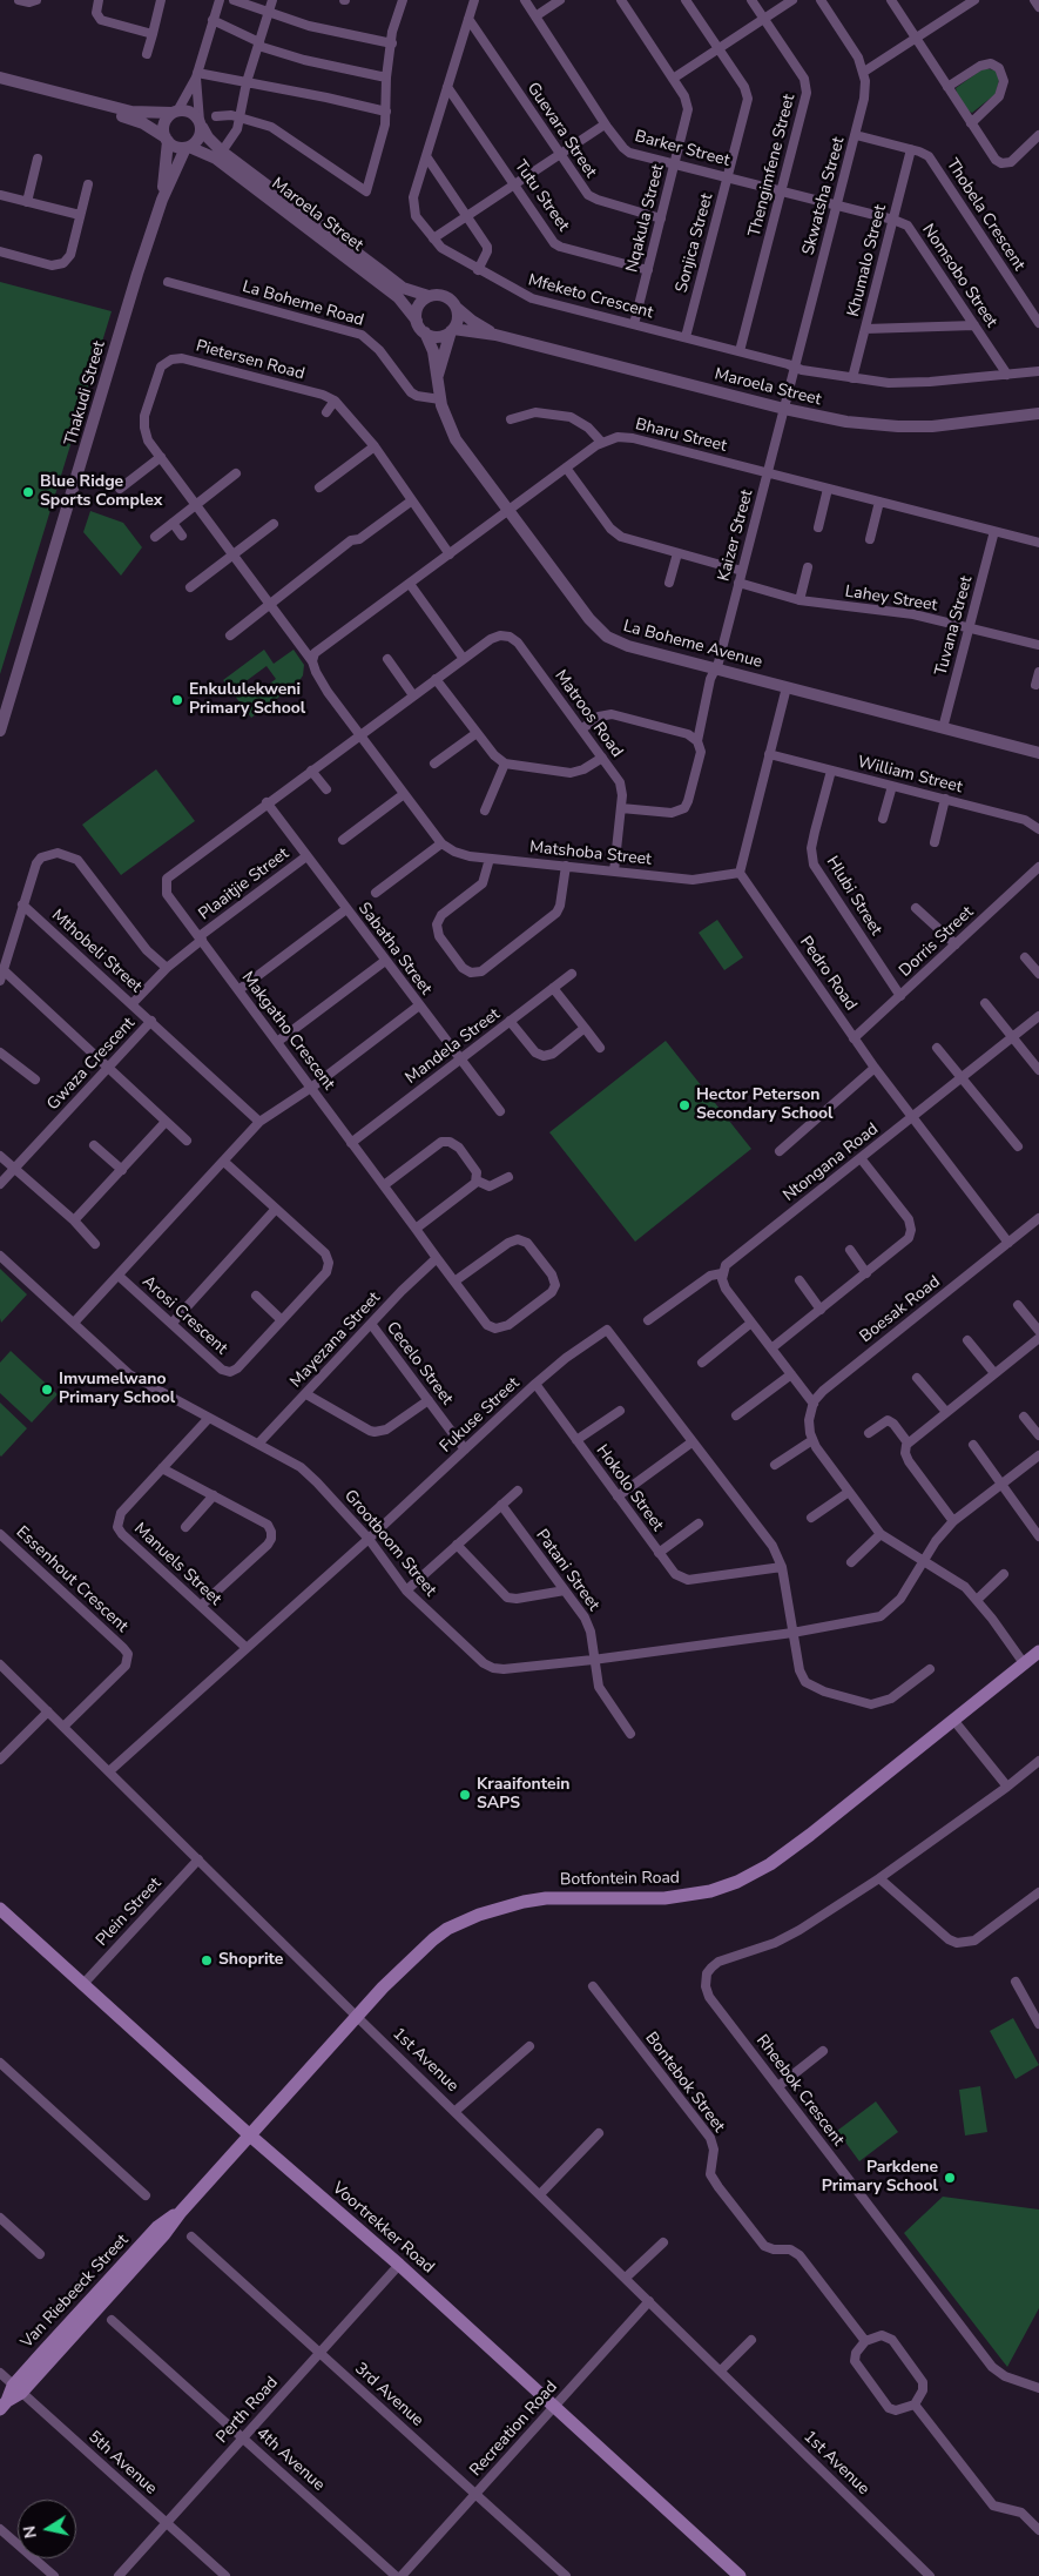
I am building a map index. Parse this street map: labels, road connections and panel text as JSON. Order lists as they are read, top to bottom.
{
  "streets": {
    "main road": ["Botfontein Road", "Voortrekker Road", "Van Riebeeck Street"],
    "street": [
      "Guevara Street",
      "Barker Street",
      "Thengimfene Street",
      "Tutu Street",
      "Skwatsha Street",
      "Maroela Street",
      "Thobela Crescent",
      "Nqakula Street",
      "Sonjica Street",
      "Khumalo Street",
      "Nomsobo Street",
      "Mfeketo Crescent",
      "La Boheme Road",
      "Pietersen Road",
      "Thakudi Street",
      "Bharu Street",
      "Kaizer Street",
      "Lahey Street",
      "Tuvana Street",
      "La Boheme Avenue",
      "Matroos Road",
      "William Street",
      "Matshoba Street",
      "Plaaitjie Street",
      "Hlubi Street",
      "Dorris Street",
      "Sabatha Street",
      "Mthobeli Street",
      "Pedro Road",
      "Makgatho Crescent",
      "Mandela Street",
      "Gwaza Crescent",
      "Ntongana Road",
      "Boesak Road",
      "Arosi Crescent",
      "Mayezana Street",
      "Cecelo Street",
      "Fukuse Street",
      "Hokolo Street",
      "Grootboom Street",
      "Manuels Street",
      "Patani Street",
      "Essenhout Crescent",
      "Plein Street",
      "1st Avenue",
      "Bontebok Street",
      "Rheebok Crescent",
      "3rd Avenue",
      "Perth Road",
      "Recreation Road",
      "4th Avenue",
      "5th Avenue"
    ]
  },
  "crossings": [
    ["Guevara Street", "Nqakula Street"],
    ["Guevara Street", "Mfeketo Crescent"],
    ["Barker Street", "Thengimfene Street"],
    ["Barker Street", "Skwatsha Street"],
    ["Barker Street", "Nqakula Street"],
    ["Barker Street", "Sonjica Street"],
    ["Barker Street", "Nomsobo Street"],
    ["Thengimfene Street", "Mfeketo Crescent"],
    ["Tutu Street", "Nqakula Street"],
    ["Tutu Street", "Mfeketo Crescent"],
    ["Skwatsha Street", "Maroela Street"],
    ["Skwatsha Street", "Thobela Crescent"],
    ["Skwatsha Street", "Nomsobo Street"],
    ["Skwatsha Street", "Mfeketo Crescent"],
    ["Skwatsha Street", "Kaizer Street"],
    ["Maroela Street", "Thakudi Street"],
    ["Maroela Street", "Kaizer Street"],
    ["Maroela Street", "La Boheme Avenue"],
    ["Thobela Crescent", "Khumalo Street"],
    ["Nqakula Street", "Mfeketo Crescent"],
    ["Sonjica Street", "Mfeketo Crescent"],
    ["Khumalo Street", "Nomsobo Street"],
    ["La Boheme Road", "La Boheme Avenue"],
    ["Pietersen Road", "Bharu Street"],
    ["Pietersen Road", "Matshoba Street"],
    ["Bharu Street", "Kaizer Street"],
    ["Bharu Street", "Tuvana Street"],
    ["Bharu Street", "La Boheme Avenue"],
    ["Bharu Street", "Matshoba Street"],
    ["Kaizer Street", "Lahey Street"],
    ["Kaizer Street", "La Boheme Avenue"],
    ["Kaizer Street", "Matroos Road"],
    ["Lahey Street", "Tuvana Street"],
    ["Tuvana Street", "La Boheme Avenue"],
    ["Matroos Road", "Matshoba Street"],
    ["Matroos Road", "Makgatho Crescent"],
    ["William Street", "Hlubi Street"],
    ["Matshoba Street", "Pedro Road"],
    ["Matshoba Street", "Makgatho Crescent"],
    ["Plaaitjie Street", "Sabatha Street"],
    ["Plaaitjie Street", "Mthobeli Street"],
    ["Plaaitjie Street", "Makgatho Crescent"],
    ["Hlubi Street", "Dorris Street"],
    ["Dorris Street", "Pedro Road"],
    ["Sabatha Street", "Makgatho Crescent"],
    ["Sabatha Street", "Mandela Street"],
    ["Mthobeli Street", "Gwaza Crescent"],
    ["Pedro Road", "Ntongana Road"],
    ["Pedro Road", "Boesak Road"],
    ["Makgatho Crescent", "Mandela Street"],
    ["Makgatho Crescent", "Mayezana Street"],
    ["Mayezana Street", "Cecelo Street"],
    ["Mayezana Street", "Grootboom Street"],
    ["Cecelo Street", "Fukuse Street"],
    ["Fukuse Street", "Hokolo Street"],
    ["Fukuse Street", "Grootboom Street"],
    ["Fukuse Street", "Manuels Street"],
    ["Fukuse Street", "1st Avenue"],
    ["Grootboom Street", "Manuels Street"],
    ["Grootboom Street", "Patani Street"],
    ["Essenhout Crescent", "1st Avenue"],
    ["Botfontein Road", "1st Avenue"],
    ["Botfontein Road", "Voortrekker Road"],
    ["Botfontein Road", "Van Riebeeck Street"],
    ["Plein Street", "1st Avenue"],
    ["Plein Street", "Voortrekker Road"],
    ["1st Avenue", "Recreation Road"],
    ["Voortrekker Road", "Van Riebeeck Street"],
    ["Voortrekker Road", "Perth Road"],
    ["Voortrekker Road", "Recreation Road"],
    ["Van Riebeeck Street", "5th Avenue"],
    ["3rd Avenue", "Perth Road"],
    ["3rd Avenue", "Recreation Road"],
    ["Perth Road", "4th Avenue"],
    ["Perth Road", "5th Avenue"]
  ],
  "places": [
    "Blue Ridge Sports Complex",
    "Enkululekweni Primary School",
    "Hector Peterson Secondary School",
    "Imvumelwano Primary School",
    "Kraaifontein SAPS",
    "Shoprite",
    "Parkdene Primary School"
  ],
  "north": "left"
}
